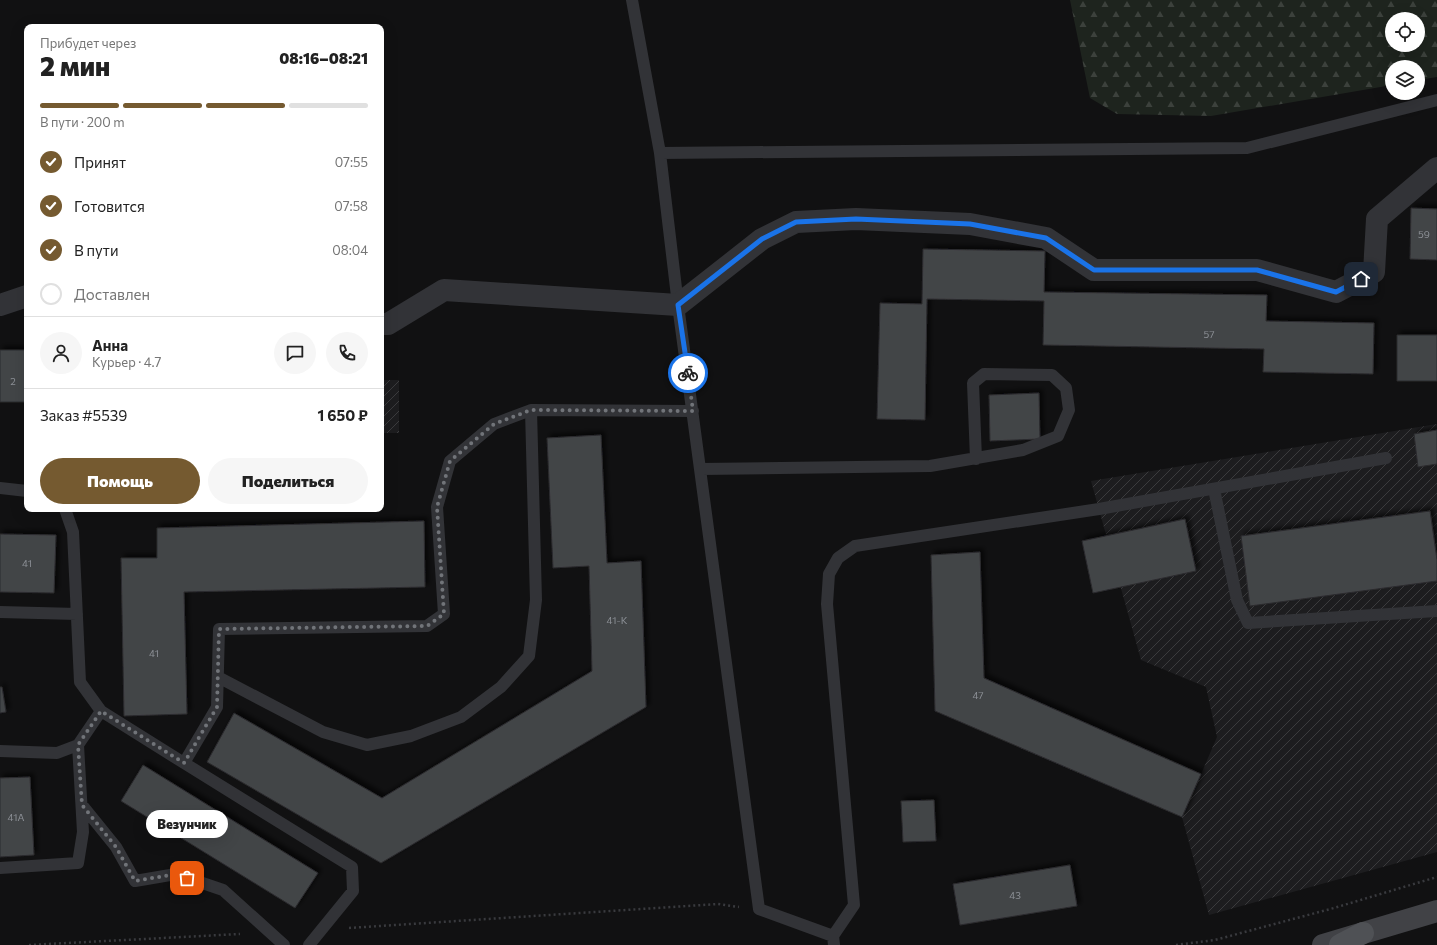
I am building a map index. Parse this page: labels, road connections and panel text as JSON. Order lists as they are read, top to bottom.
{
  "places": ["Везунчик"],
  "house_numbers": [
    "59",
    "57",
    "2",
    "41",
    "41-К",
    "41",
    "47",
    "41А",
    "43"
  ],
  "page": {
    "heading": ["2 мин", "Прибудет через", "08:16–08:21"],
    "panel": [
      "Анна",
      "Курьер · 4.7",
      "Заказ #5539",
      "1 650 ₽"
    ],
    "bar": "В пути · 200 m",
    "list": [
      ["Принят", "07:55"],
      ["Готовится", "07:58"],
      ["В пути", "08:04"],
      "Доставлен"
    ],
    "buttons": ["Помощь", "Поделиться"],
    "bubble": "Везунчик"
  }
}
